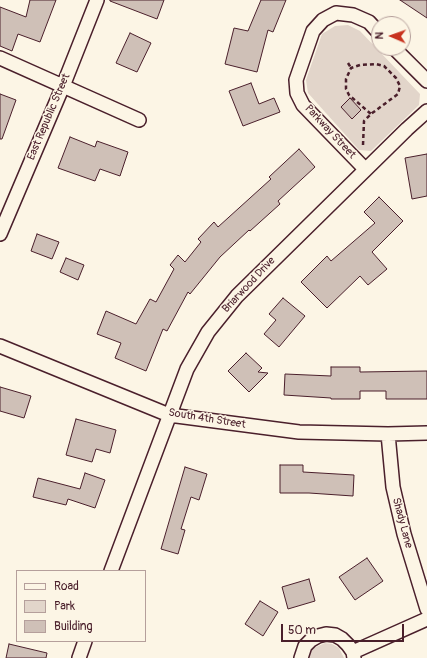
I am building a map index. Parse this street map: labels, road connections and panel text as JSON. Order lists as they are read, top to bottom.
{
  "streets": {
    "street": [
      "East Republic Street",
      "Parkway Street",
      "Briarwood Drive",
      "South 4th Street",
      "Shady Lane"
    ]
  },
  "crossings": [
    ["Parkway Street", "Briarwood Drive"],
    ["Briarwood Drive", "South 4th Street"],
    ["South 4th Street", "Shady Lane"]
  ],
  "legend": ["Road", "Park", "Building"],
  "scale_bar": "50 m",
  "north": "left"
}
